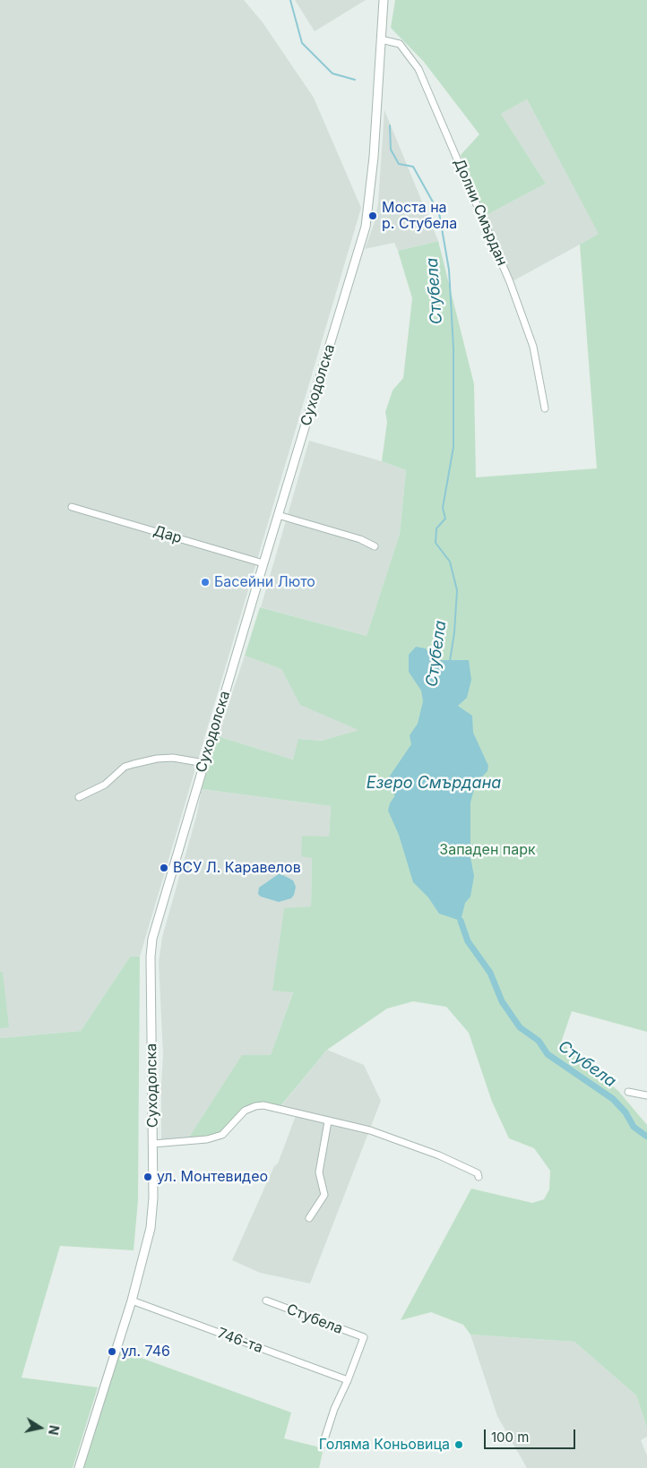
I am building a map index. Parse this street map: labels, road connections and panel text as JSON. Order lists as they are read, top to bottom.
{
  "streets": {
    "street": [
      "Долни Смърдан",
      "Суходолска",
      "Дар",
      "Стубела",
      "746-та"
    ]
  },
  "crossings": [
    ["Долни Смърдан", "Суходолска"],
    ["Суходолска", "Дар"],
    ["Суходолска", "746-та"],
    ["Стубела", "746-та"]
  ],
  "water": ["Стубела", "Езеро Смърдана"],
  "parks": ["Западен парк"],
  "places": [
    "Моста на р. Стубела",
    "Басейни Люто",
    "ВСУ Л. Каравелов",
    "ул. Монтевидео",
    "ул. 746",
    "Голяма Коньовица"
  ],
  "scale_bar": "100 m",
  "north": "right"
}
